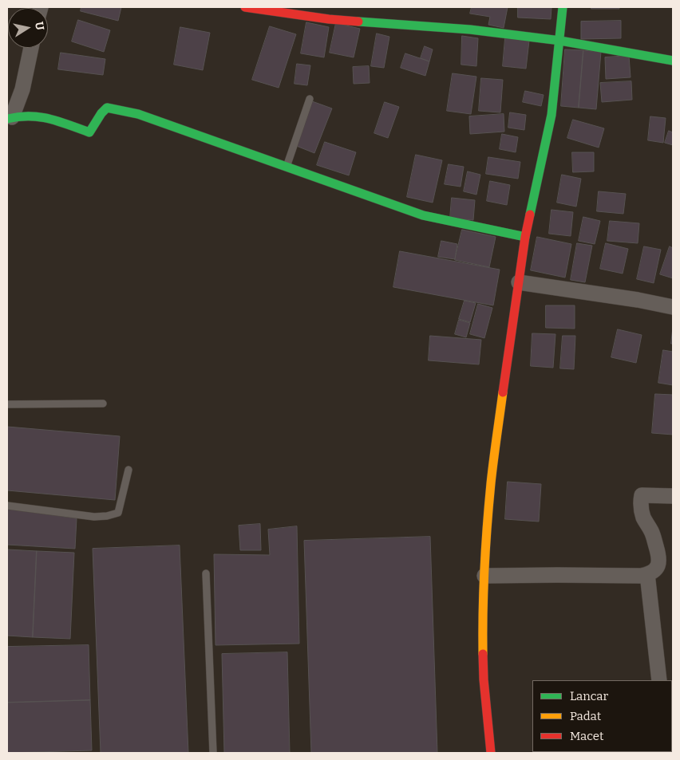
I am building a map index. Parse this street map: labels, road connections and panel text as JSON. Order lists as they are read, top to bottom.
{
  "legend": ["Lancar", "Padat", "Macet"],
  "north": "right"
}
